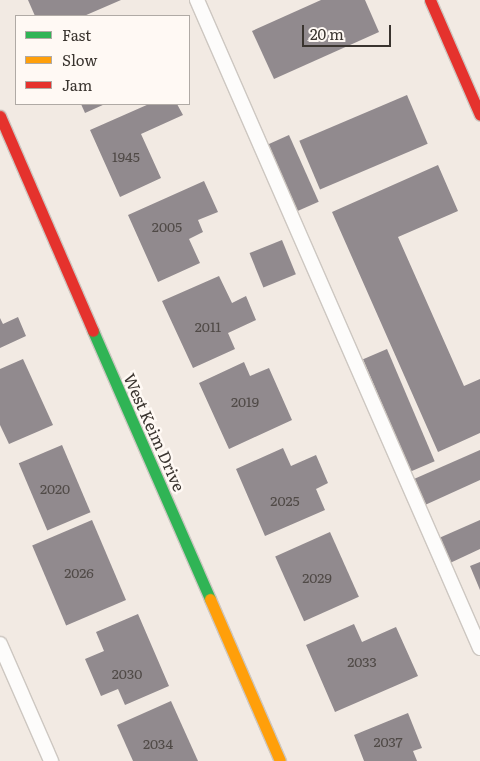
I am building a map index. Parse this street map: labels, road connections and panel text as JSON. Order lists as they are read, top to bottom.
{
  "streets": {
    "street": ["West Keim Drive"]
  },
  "house_numbers": [
    "1945",
    "2005",
    "2011",
    "2019",
    "2020",
    "2025",
    "2026",
    "2029",
    "2033",
    "2030",
    "2037",
    "2034"
  ],
  "legend": ["Fast", "Slow", "Jam"],
  "scale_bar": "20 m"
}
